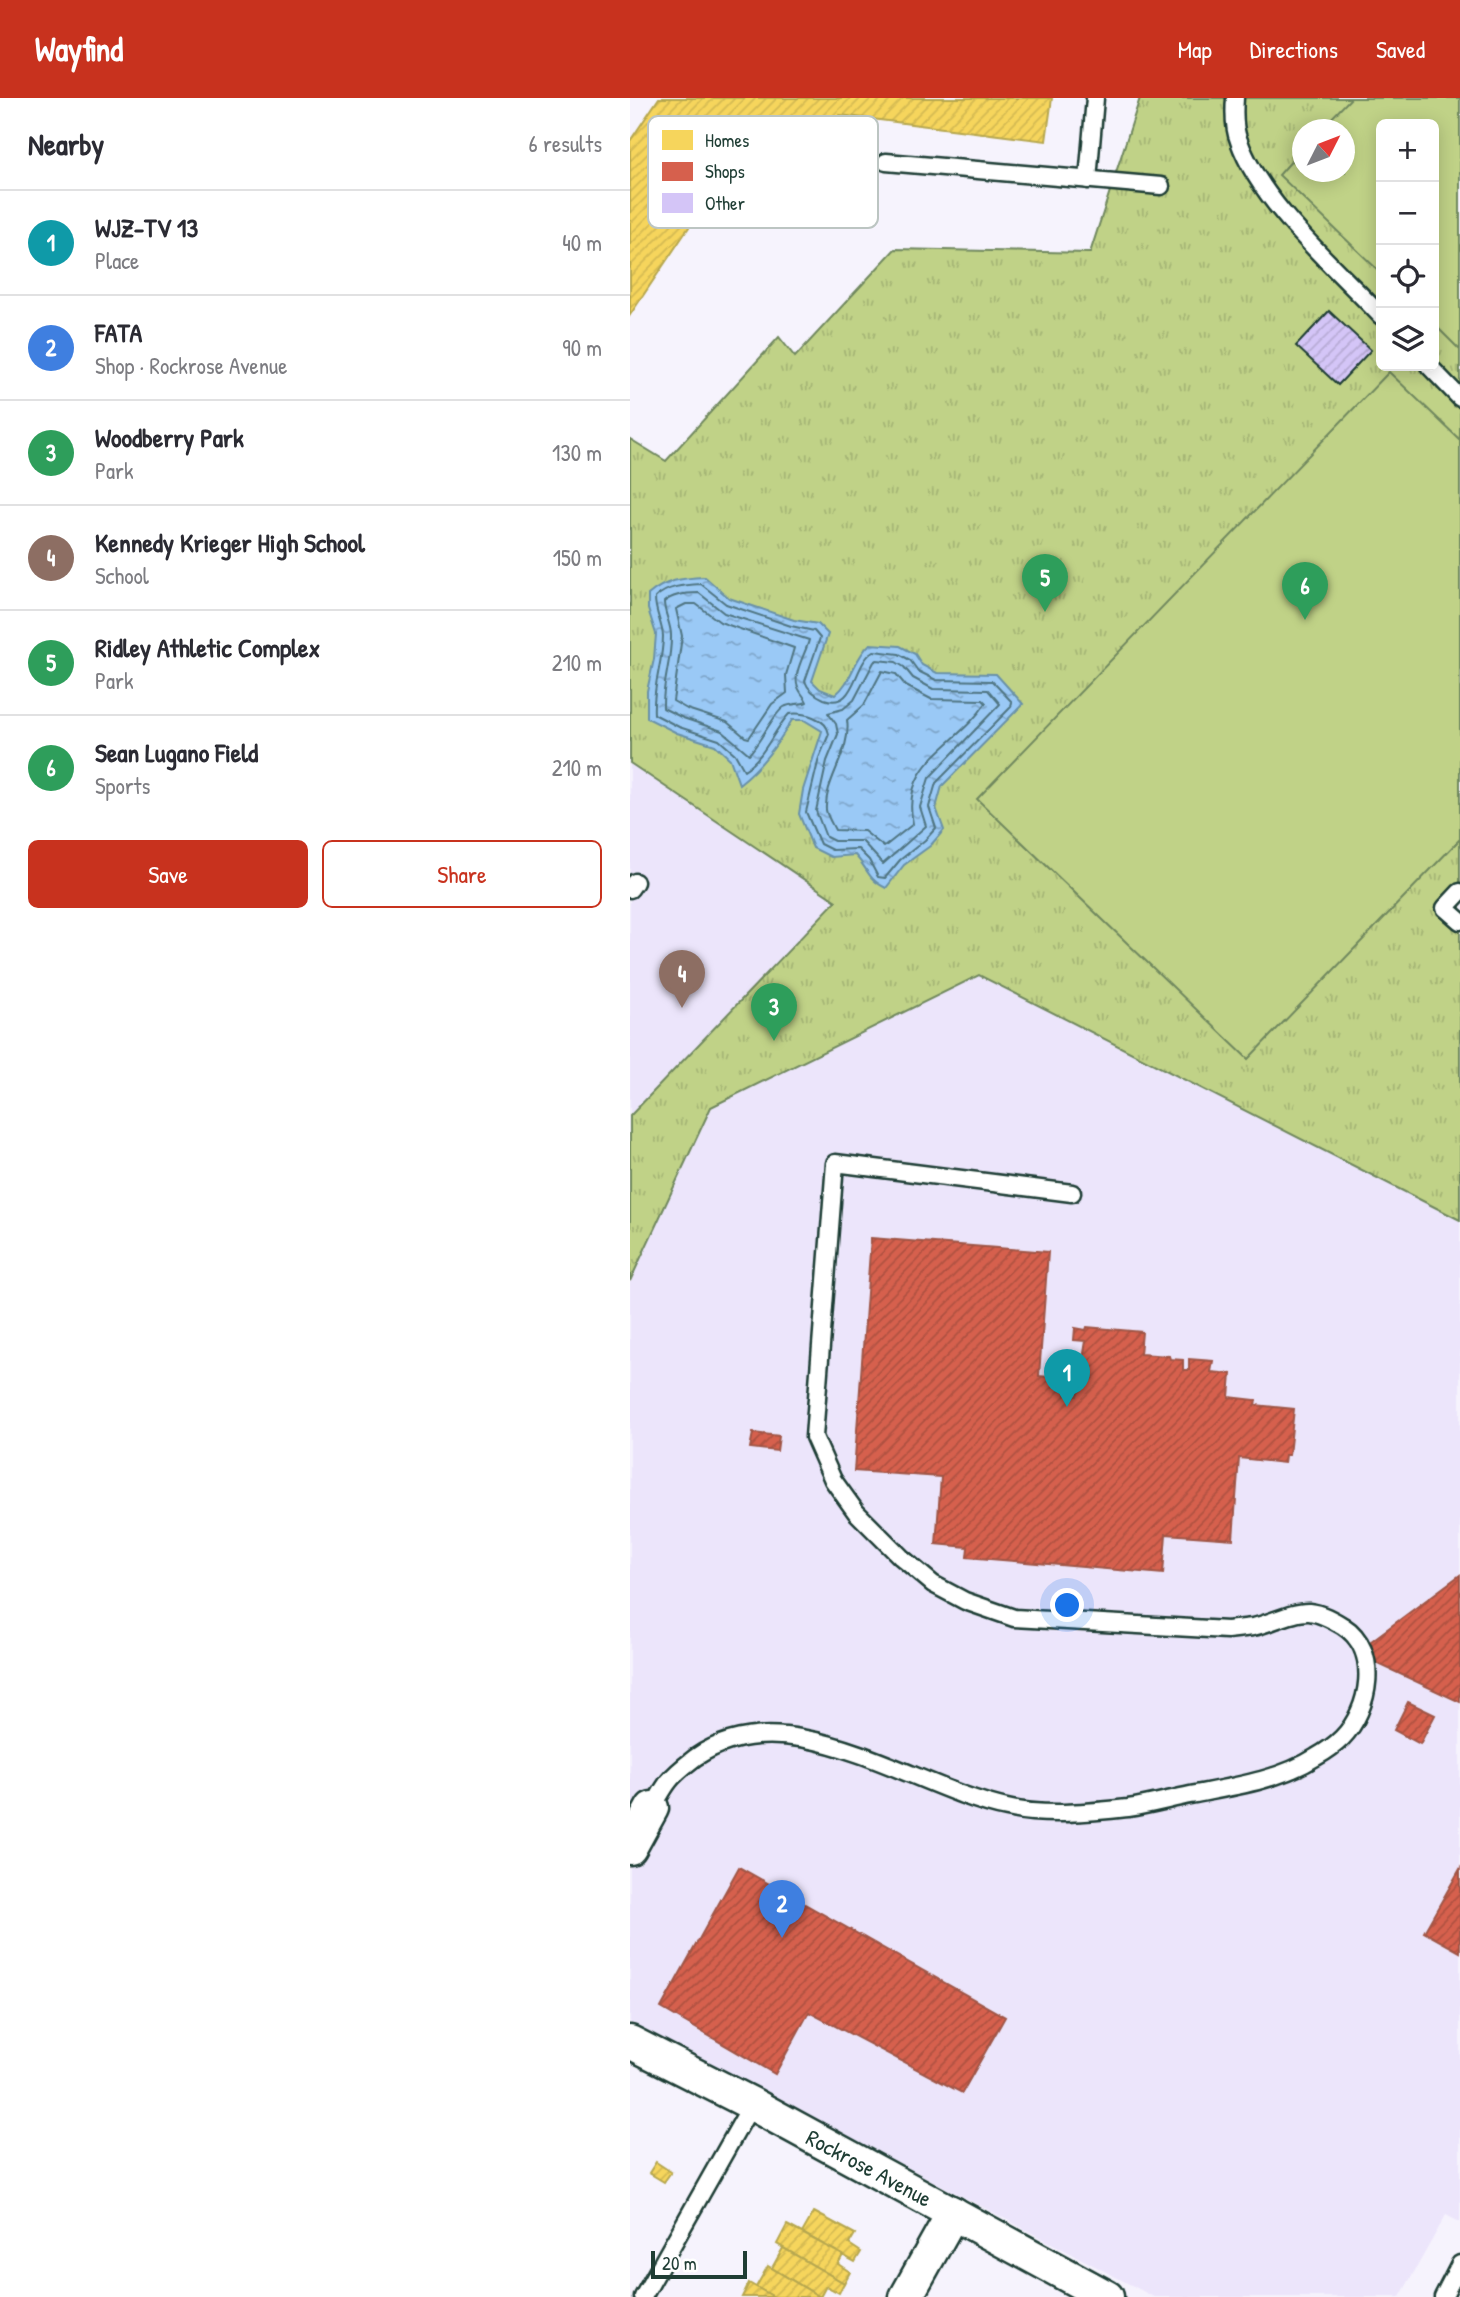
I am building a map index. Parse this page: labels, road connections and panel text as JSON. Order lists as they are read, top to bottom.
{
  "streets": {
    "street": ["Rockrose Avenue"]
  },
  "legend": ["Homes", "Shops", "Other"],
  "scale_bar": "20 m",
  "north": "top right",
  "page": {
    "header": "Wayfind",
    "nav": ["Map", "Directions", "Saved"],
    "heading": ["Nearby", "6 results"],
    "map_buttons": ["+", "−"],
    "list": [
      {
        "mark": "1",
        "name": "WJZ-TV 13",
        "note": "Place",
        "value": "40 m"
      },
      {
        "mark": "2",
        "name": "FATA",
        "note": "Shop · Rockrose Avenue",
        "value": "90 m"
      },
      {
        "mark": "3",
        "name": "Woodberry Park",
        "note": "Park",
        "value": "130 m"
      },
      {
        "mark": "4",
        "name": "Kennedy Krieger High School",
        "note": "School",
        "value": "150 m"
      },
      {
        "mark": "5",
        "name": "Ridley Athletic Complex",
        "note": "Park",
        "value": "210 m"
      },
      {
        "mark": "6",
        "name": "Sean Lugano Field",
        "note": "Sports",
        "value": "210 m"
      }
    ],
    "pins": [
      "5",
      "6",
      "4",
      "3",
      "1",
      "2"
    ],
    "buttons": ["Save", "Share"],
    "scale": "20 m"
  }
}
